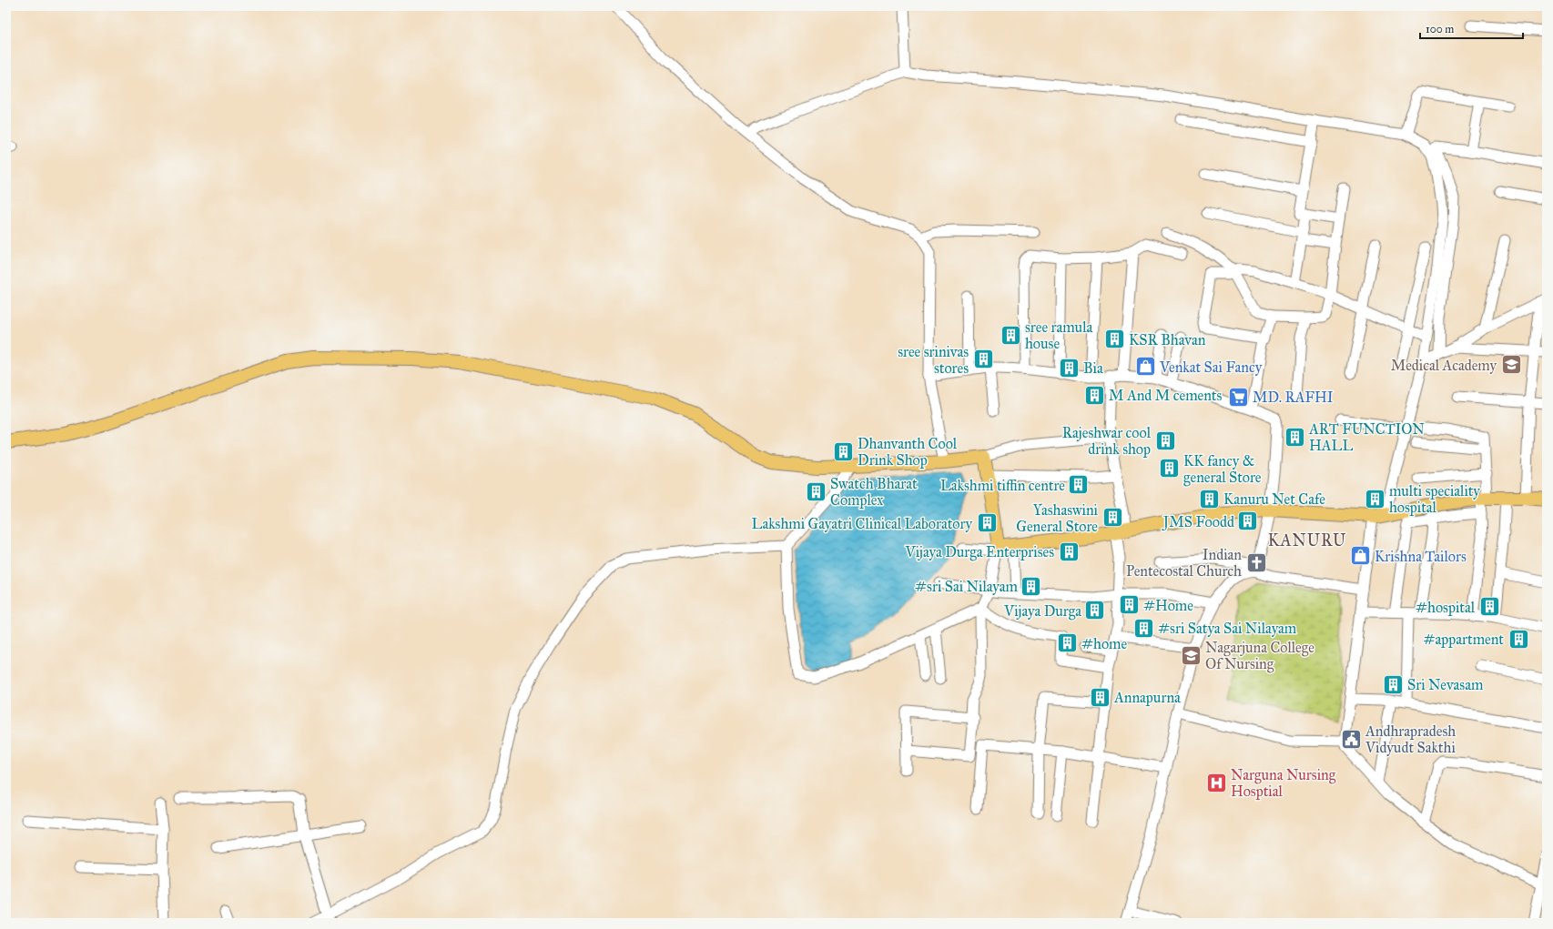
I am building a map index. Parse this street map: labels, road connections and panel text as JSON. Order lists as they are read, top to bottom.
{
  "districts": ["KANURU"],
  "places": {
    "building": [
      "sree ramula house",
      "KSR Bhavan",
      "sree srinivas stores",
      "Bia",
      "M And M cements",
      "ART FUNCTION HALL",
      "Rajeshwar cool drink shop",
      "Dhanvanth Cool Drink Shop",
      "KK fancy & general Store",
      "Lakshmi tiffin centre",
      "Swatch Bharat Complex",
      "Kanuru Net Cafe",
      "multi speciality hospital",
      "Yashaswini General Store",
      "JMS Foodd",
      "Lakshmi Gayatri Clinical Laboratory",
      "Vijaya Durga Enterprises",
      "#sri Sai Nilayam",
      "#Home",
      "#hospital",
      "Vijaya Durga",
      "#sri Satya Sai Nilayam",
      "#appartment",
      "#home",
      "Sri Nevasam",
      "Annapurna"
    ],
    "school or university": ["Medical Academy", "Nagarjuna College Of Nursing"],
    "shop": ["Venkat Sai Fancy", "Krishna Tailors"],
    "supermarket": ["MD. RAFHI"],
    "church": ["Indian Pentecostal Church"],
    "public building": ["Andhrapradesh Vidyudt Sakthi"],
    "hospital": ["Narguna Nursing Hosptial"]
  },
  "scale_bar": "100 m"
}
